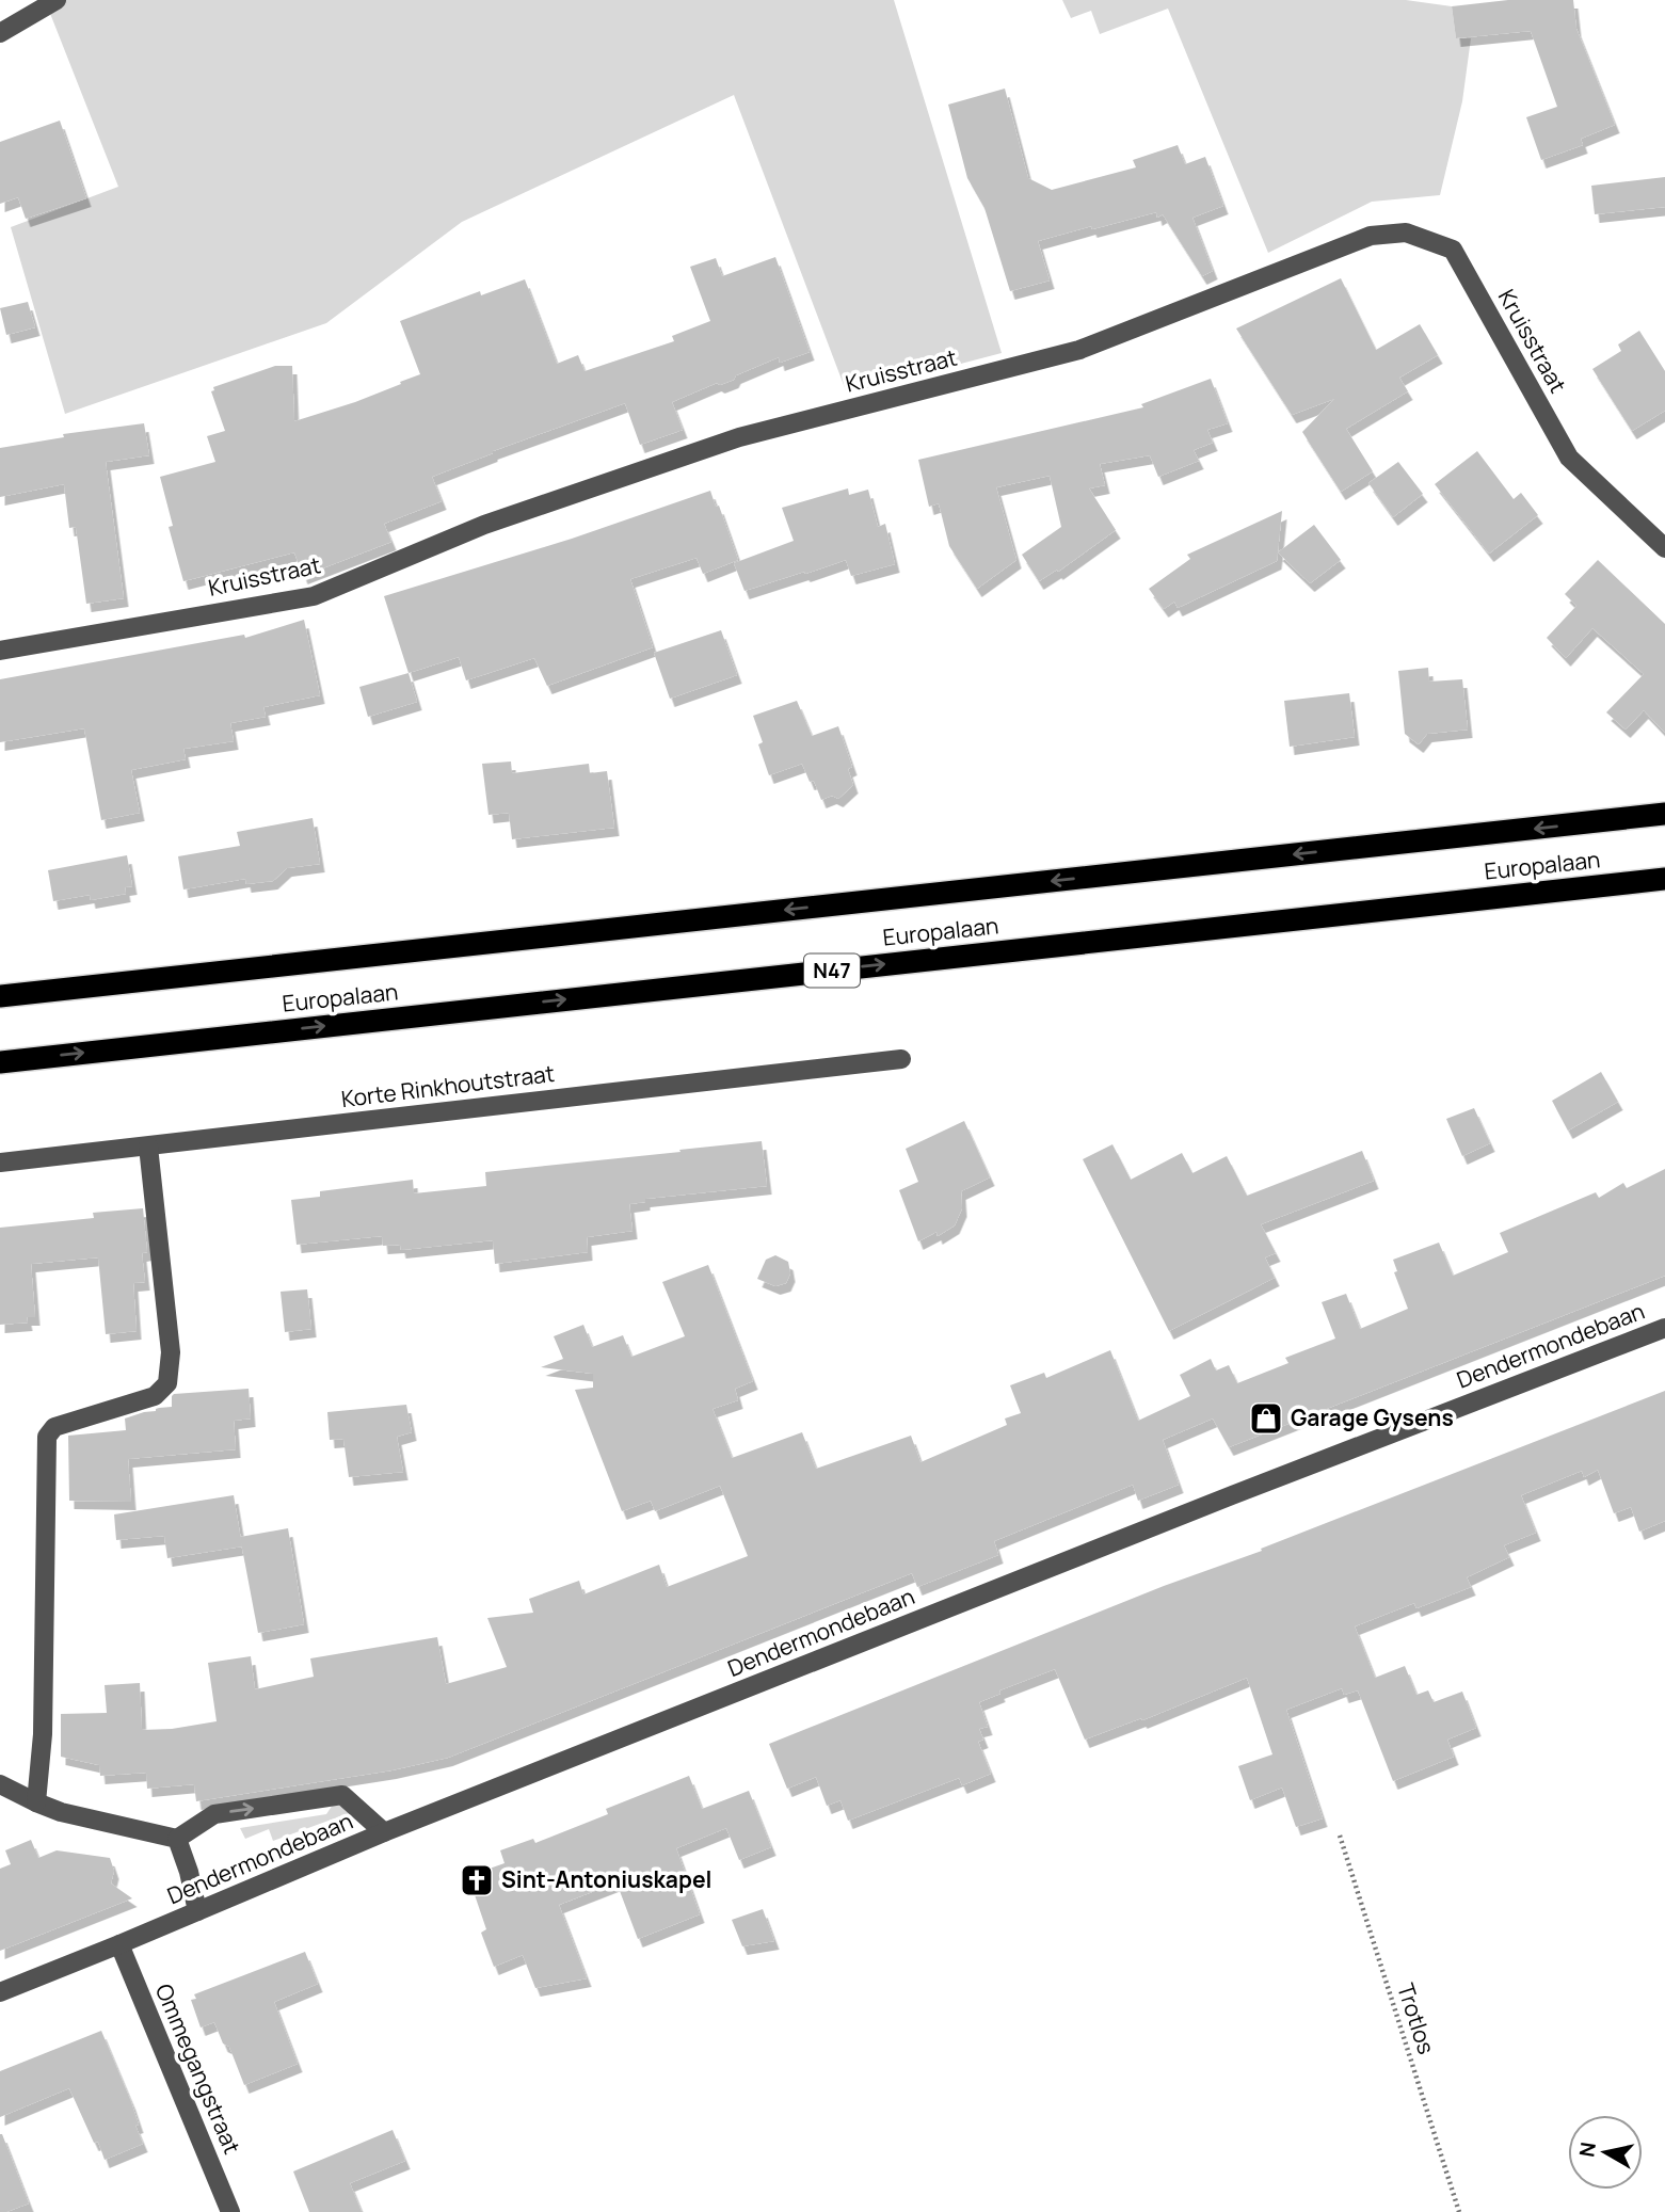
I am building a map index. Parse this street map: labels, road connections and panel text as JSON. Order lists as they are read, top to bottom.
{
  "streets": {
    "highway": ["Europalaan", "N47"],
    "street": [
      "Kruisstraat",
      "Korte Rinkhoutstraat",
      "Dendermondebaan",
      "Ommegangstraat"
    ],
    "path": ["Trotlos"]
  },
  "crossings": [
    ["Dendermondebaan", "Ommegangstraat"]
  ],
  "places": {
    "shop": ["Garage Gysens"],
    "church": ["Sint-Antoniuskapel"]
  },
  "north": "left"
}
